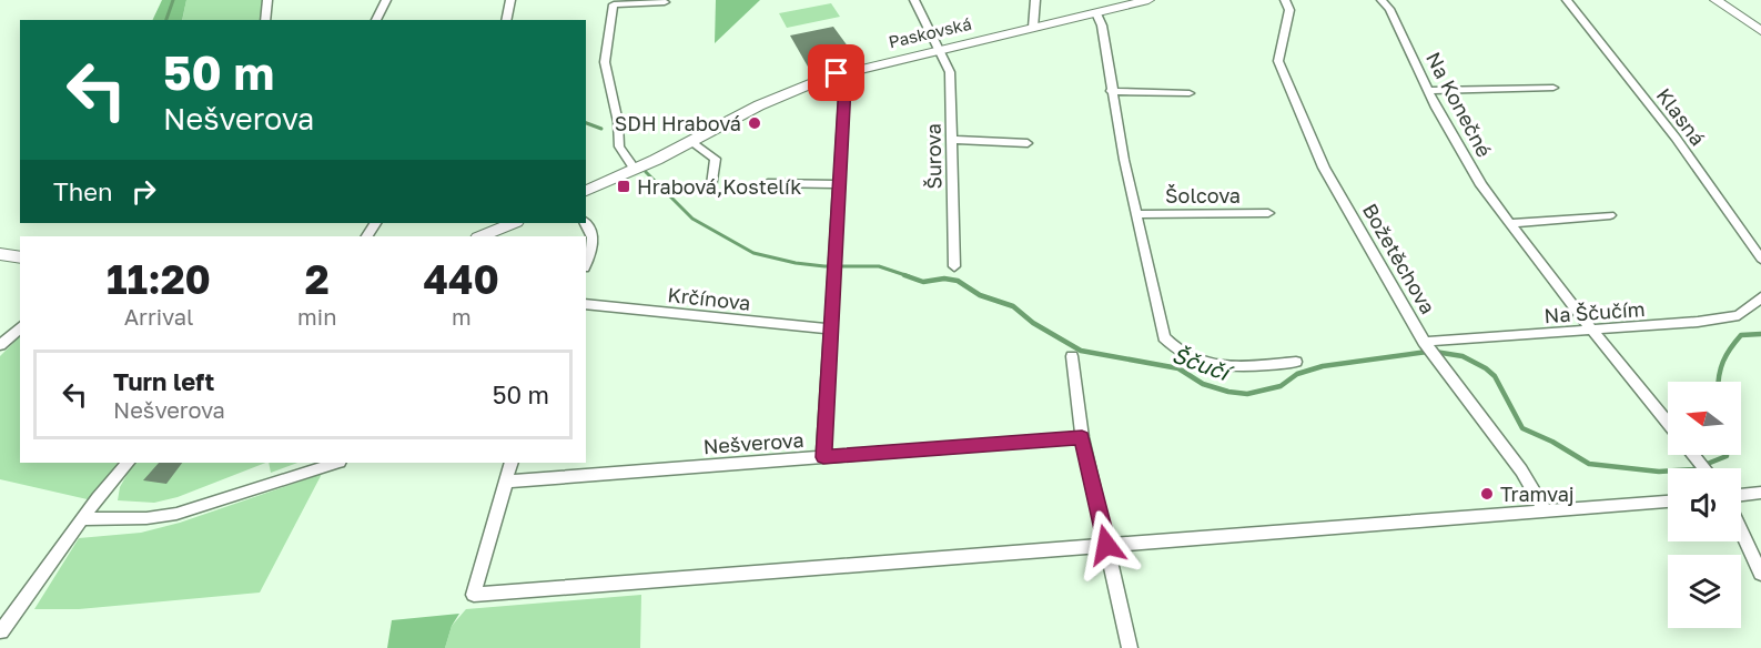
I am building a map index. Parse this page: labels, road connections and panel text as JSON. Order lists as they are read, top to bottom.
{
  "streets": {
    "main road": ["Paskovská"],
    "street": [
      "Na Konečné",
      "Klasná",
      "Šurova",
      "Šolcova",
      "Božetěchova",
      "Krčínova",
      "Na Ščučím",
      "Nešverova"
    ]
  },
  "crossings": [
    ["Paskovská", "Šurova"],
    ["Paskovská", "Šolcova"],
    ["Na Konečné", "Na Ščučím"],
    ["Božetěchova", "Na Ščučím"]
  ],
  "water": ["Ščučí"],
  "places": {
    "other": ["SDH Hrabová", "Tramvaj"],
    "transit": ["Hrabová,Kostelík"]
  },
  "north": "left",
  "page": {
    "turn": ["50 m", "Nešverova"],
    "then": "Then",
    "eta": [
      "11:20",
      "Arrival",
      "2",
      "min",
      "440",
      "m"
    ],
    "list": [
      {
        "name": "Turn left",
        "note": "Nešverova",
        "value": "50 m"
      }
    ]
  }
}
